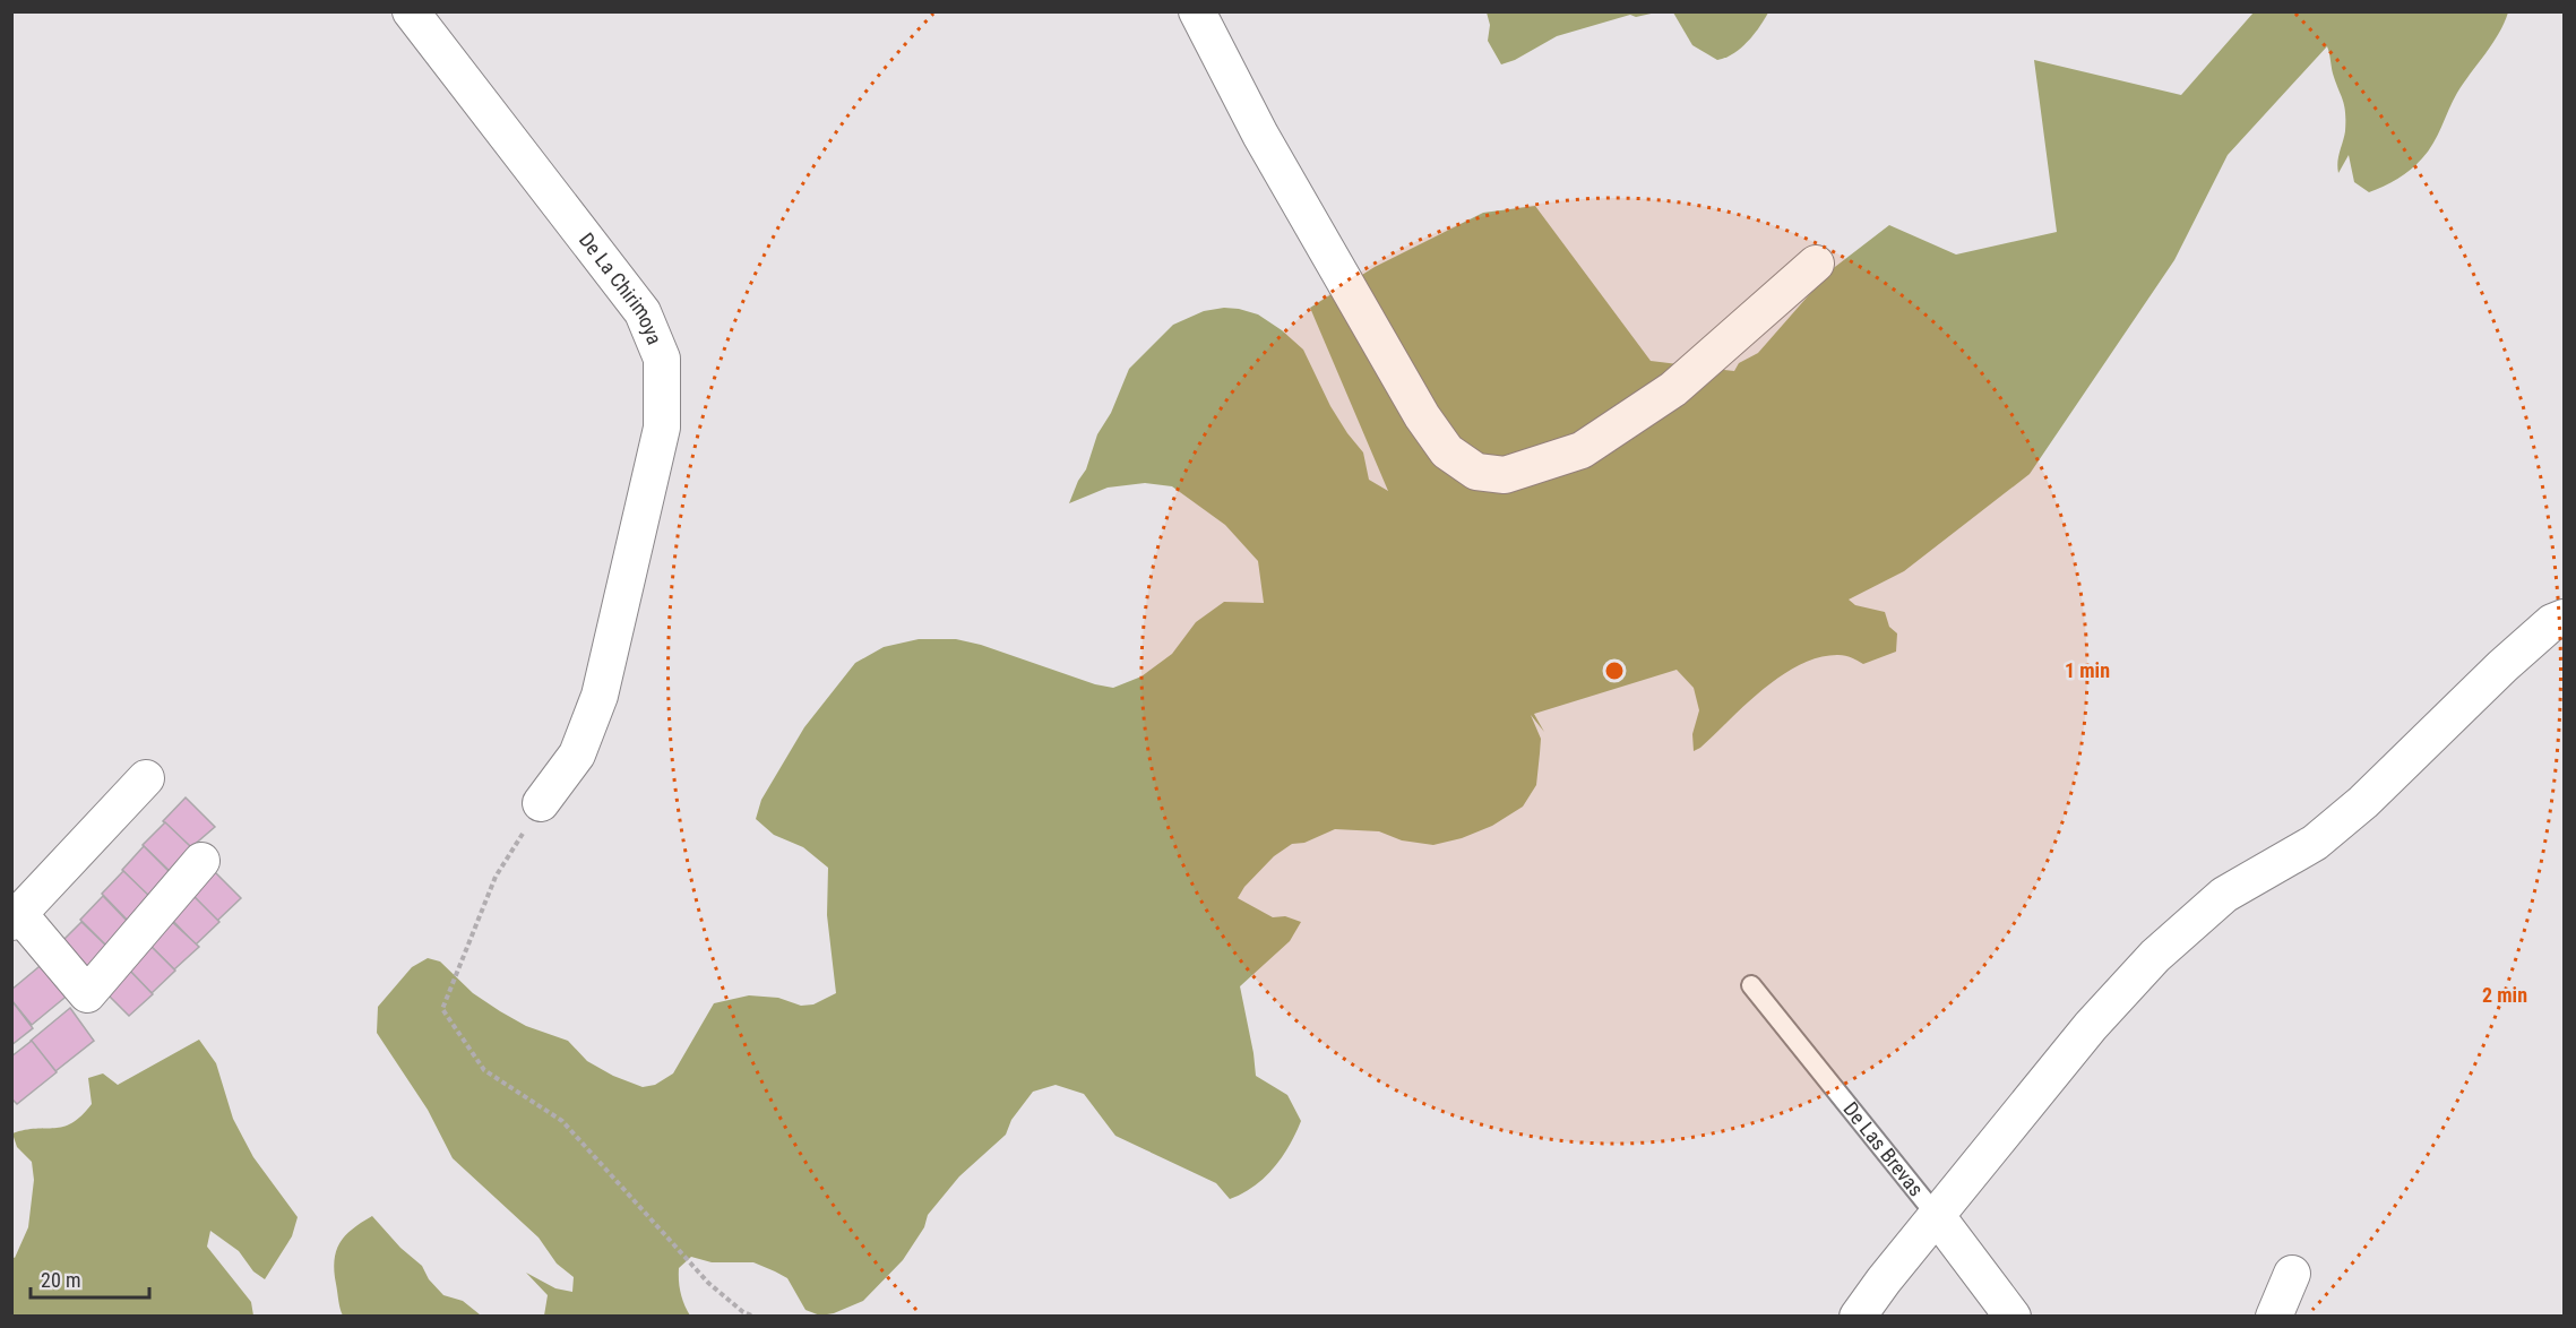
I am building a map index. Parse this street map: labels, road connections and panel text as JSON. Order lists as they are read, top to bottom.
{
  "streets": {
    "street": ["De La Chirimoya", "De Las Brevas"]
  },
  "scale_bar": "20 m",
  "rings": ["1 min", "2 min"]
}
